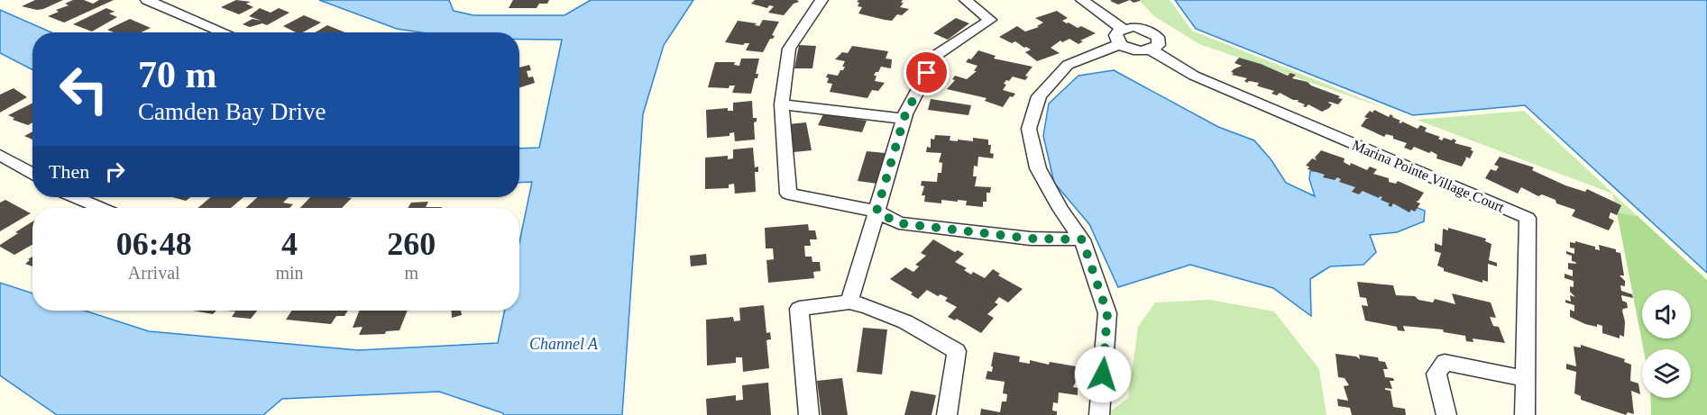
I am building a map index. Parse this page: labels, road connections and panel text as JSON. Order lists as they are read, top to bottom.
{
  "streets": {
    "street": ["Marina Pointe Village Court"]
  },
  "water": ["Channel A"],
  "page": {
    "turn": ["70 m", "Camden Bay Drive"],
    "then": "Then",
    "eta": [
      "06:48",
      "Arrival",
      "4",
      "min",
      "260",
      "m"
    ]
  }
}
